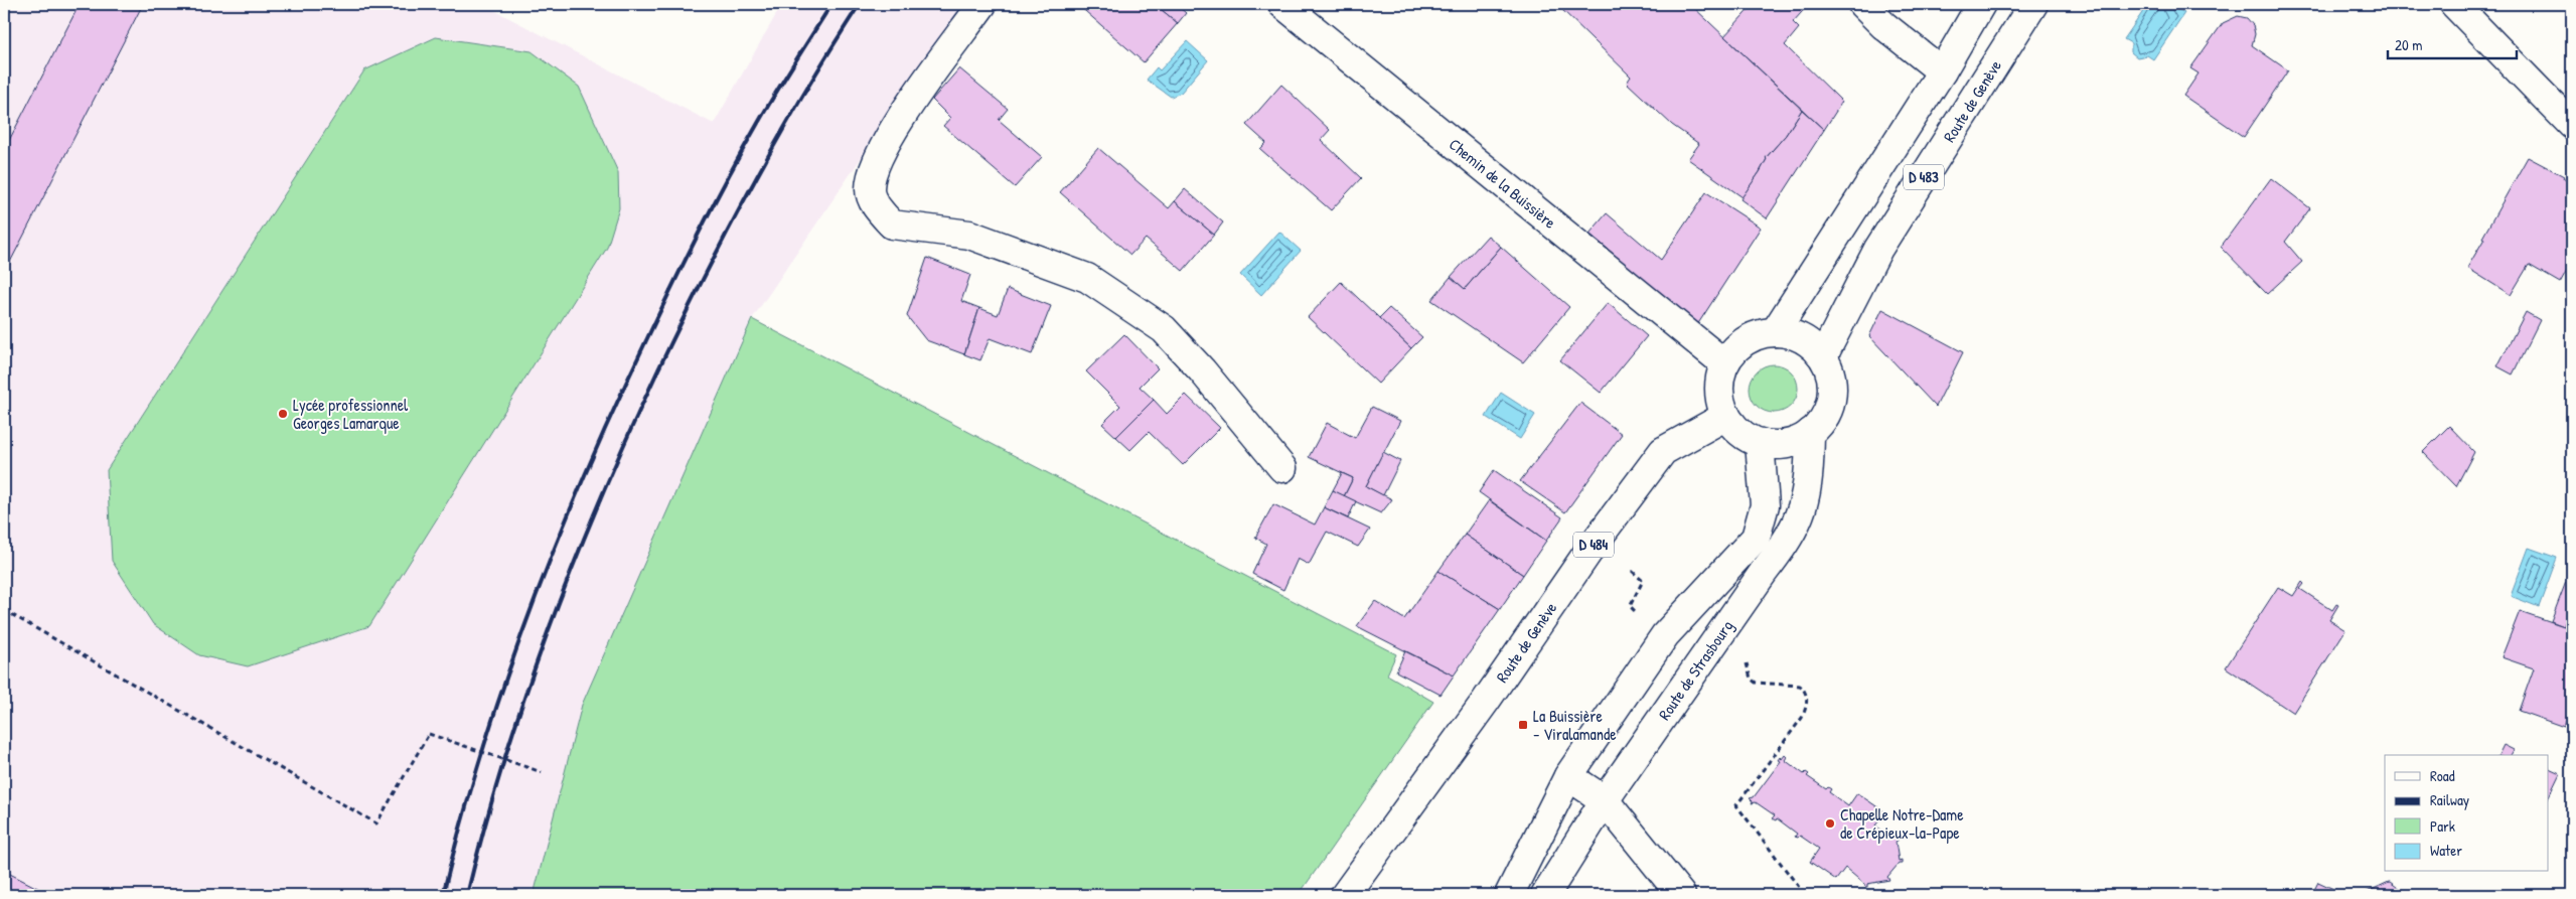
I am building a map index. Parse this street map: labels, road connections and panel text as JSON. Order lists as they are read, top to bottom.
{
  "streets": {
    "main road": [
      "Route de Genève",
      "D 483",
      "Chemin de la Buissière",
      "D 484",
      "Route de Strasbourg"
    ]
  },
  "crossings": [
    ["Route de Genève", "D 483"],
    ["Route de Genève", "Chemin de la Buissière"],
    ["Route de Genève", "Route de Strasbourg"],
    ["D 483", "Chemin de la Buissière"],
    ["D 483", "Route de Strasbourg"],
    ["Chemin de la Buissière", "Route de Strasbourg"]
  ],
  "places": {
    "other": ["Lycée professionnel Georges Lamarque", "Chapelle Notre-Dame de Crépieux-la-Pape"],
    "transit": ["La Buissière - Viralamande"]
  },
  "legend": [
    "Road",
    "Railway",
    "Park",
    "Water"
  ],
  "scale_bar": "20 m"
}
